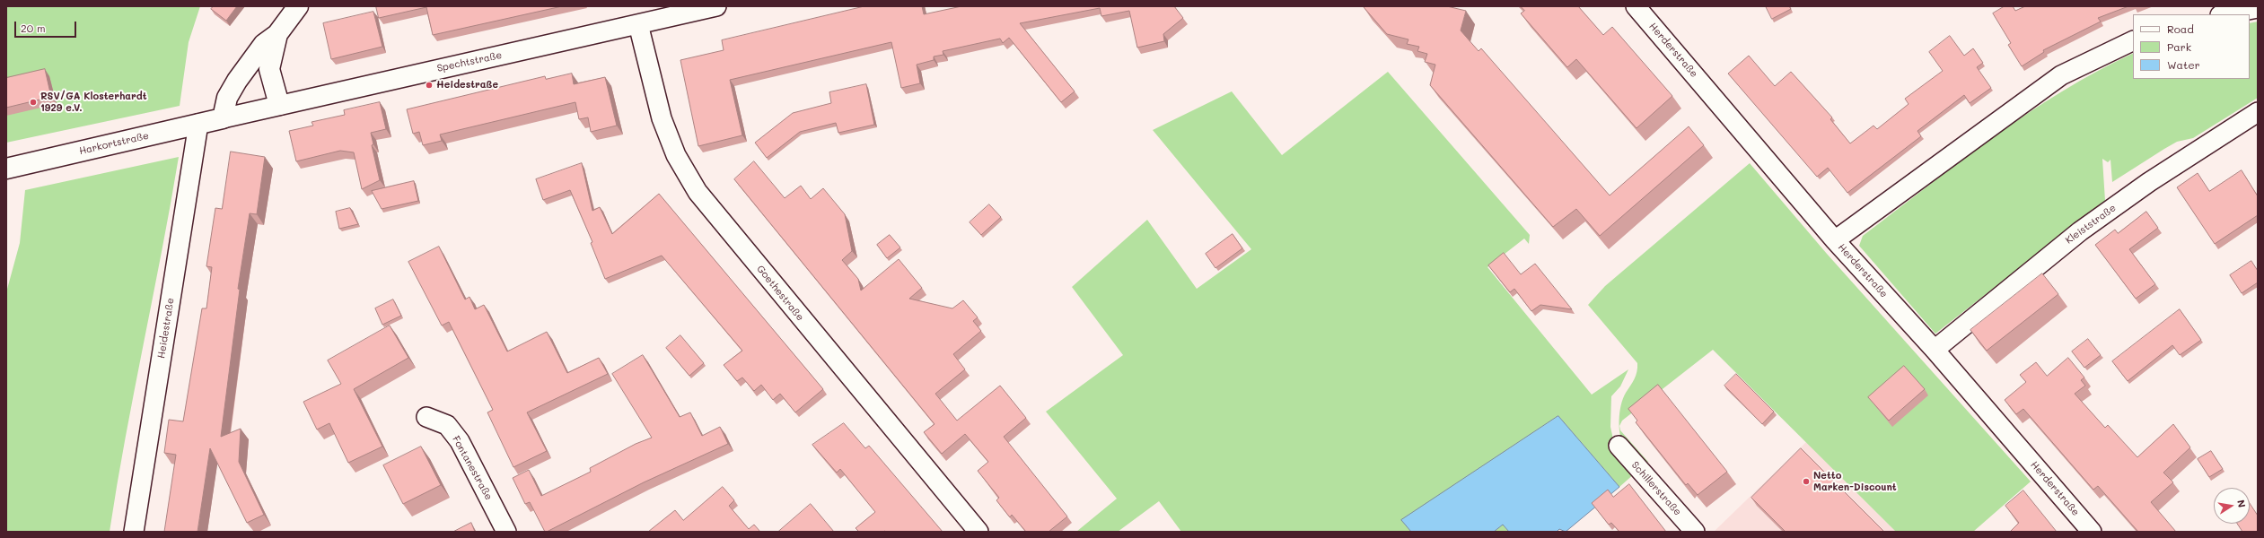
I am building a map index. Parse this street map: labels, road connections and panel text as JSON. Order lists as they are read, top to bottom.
{
  "streets": {
    "street": [
      "Herderstraße",
      "Spechtstraße",
      "Harkortstraße",
      "Kleiststraße",
      "Goethestraße",
      "Heidestraße",
      "Fontanestraße",
      "Schillerstraße"
    ]
  },
  "crossings": [
    ["Herderstraße", "Kleiststraße"],
    ["Spechtstraße", "Harkortstraße"],
    ["Spechtstraße", "Goethestraße"],
    ["Harkortstraße", "Heidestraße"]
  ],
  "places": ["Heidestraße", "RSV/GA Klosterhardt 1929 e.V.", "Netto Marken-Discount"],
  "legend": ["Road", "Park", "Water"],
  "scale_bar": "20 m",
  "north": "right"
}
